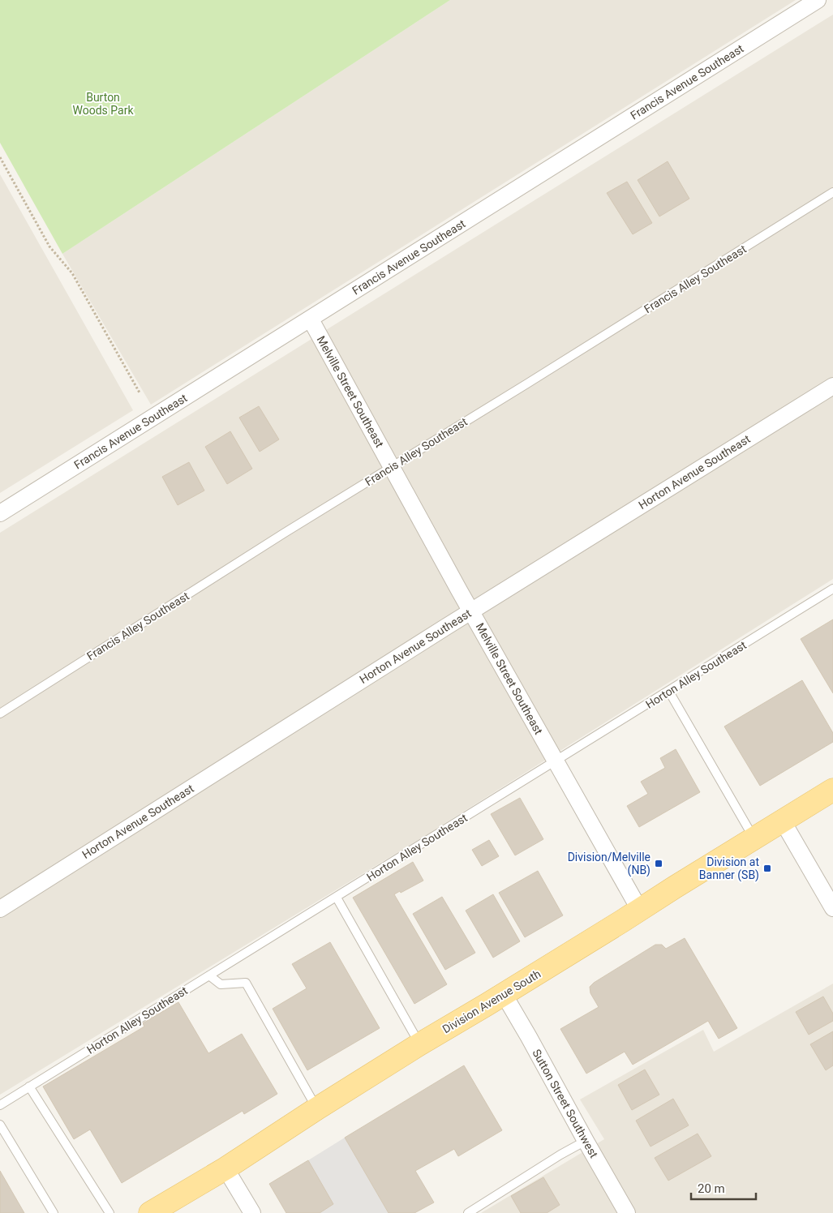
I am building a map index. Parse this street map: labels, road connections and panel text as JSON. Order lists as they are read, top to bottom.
{
  "streets": {
    "main road": ["Division Avenue South"],
    "street": [
      "Francis Avenue Southeast",
      "Melville Street Southeast",
      "Horton Avenue Southeast",
      "Sutton Street Southwest"
    ],
    "lane": ["Francis Alley Southeast", "Horton Alley Southeast"]
  },
  "crossings": [
    ["Francis Avenue Southeast", "Melville Street Southeast"],
    ["Francis Alley Southeast", "Melville Street Southeast"],
    ["Melville Street Southeast", "Horton Avenue Southeast"],
    ["Melville Street Southeast", "Horton Alley Southeast"],
    ["Melville Street Southeast", "Division Avenue South"],
    ["Division Avenue South", "Sutton Street Southwest"]
  ],
  "parks": ["Burton Woods Park"],
  "places": {
    "transit": ["Division/Melville (NB)", "Division at Banner (SB)"]
  },
  "scale_bar": "20 m"
}
